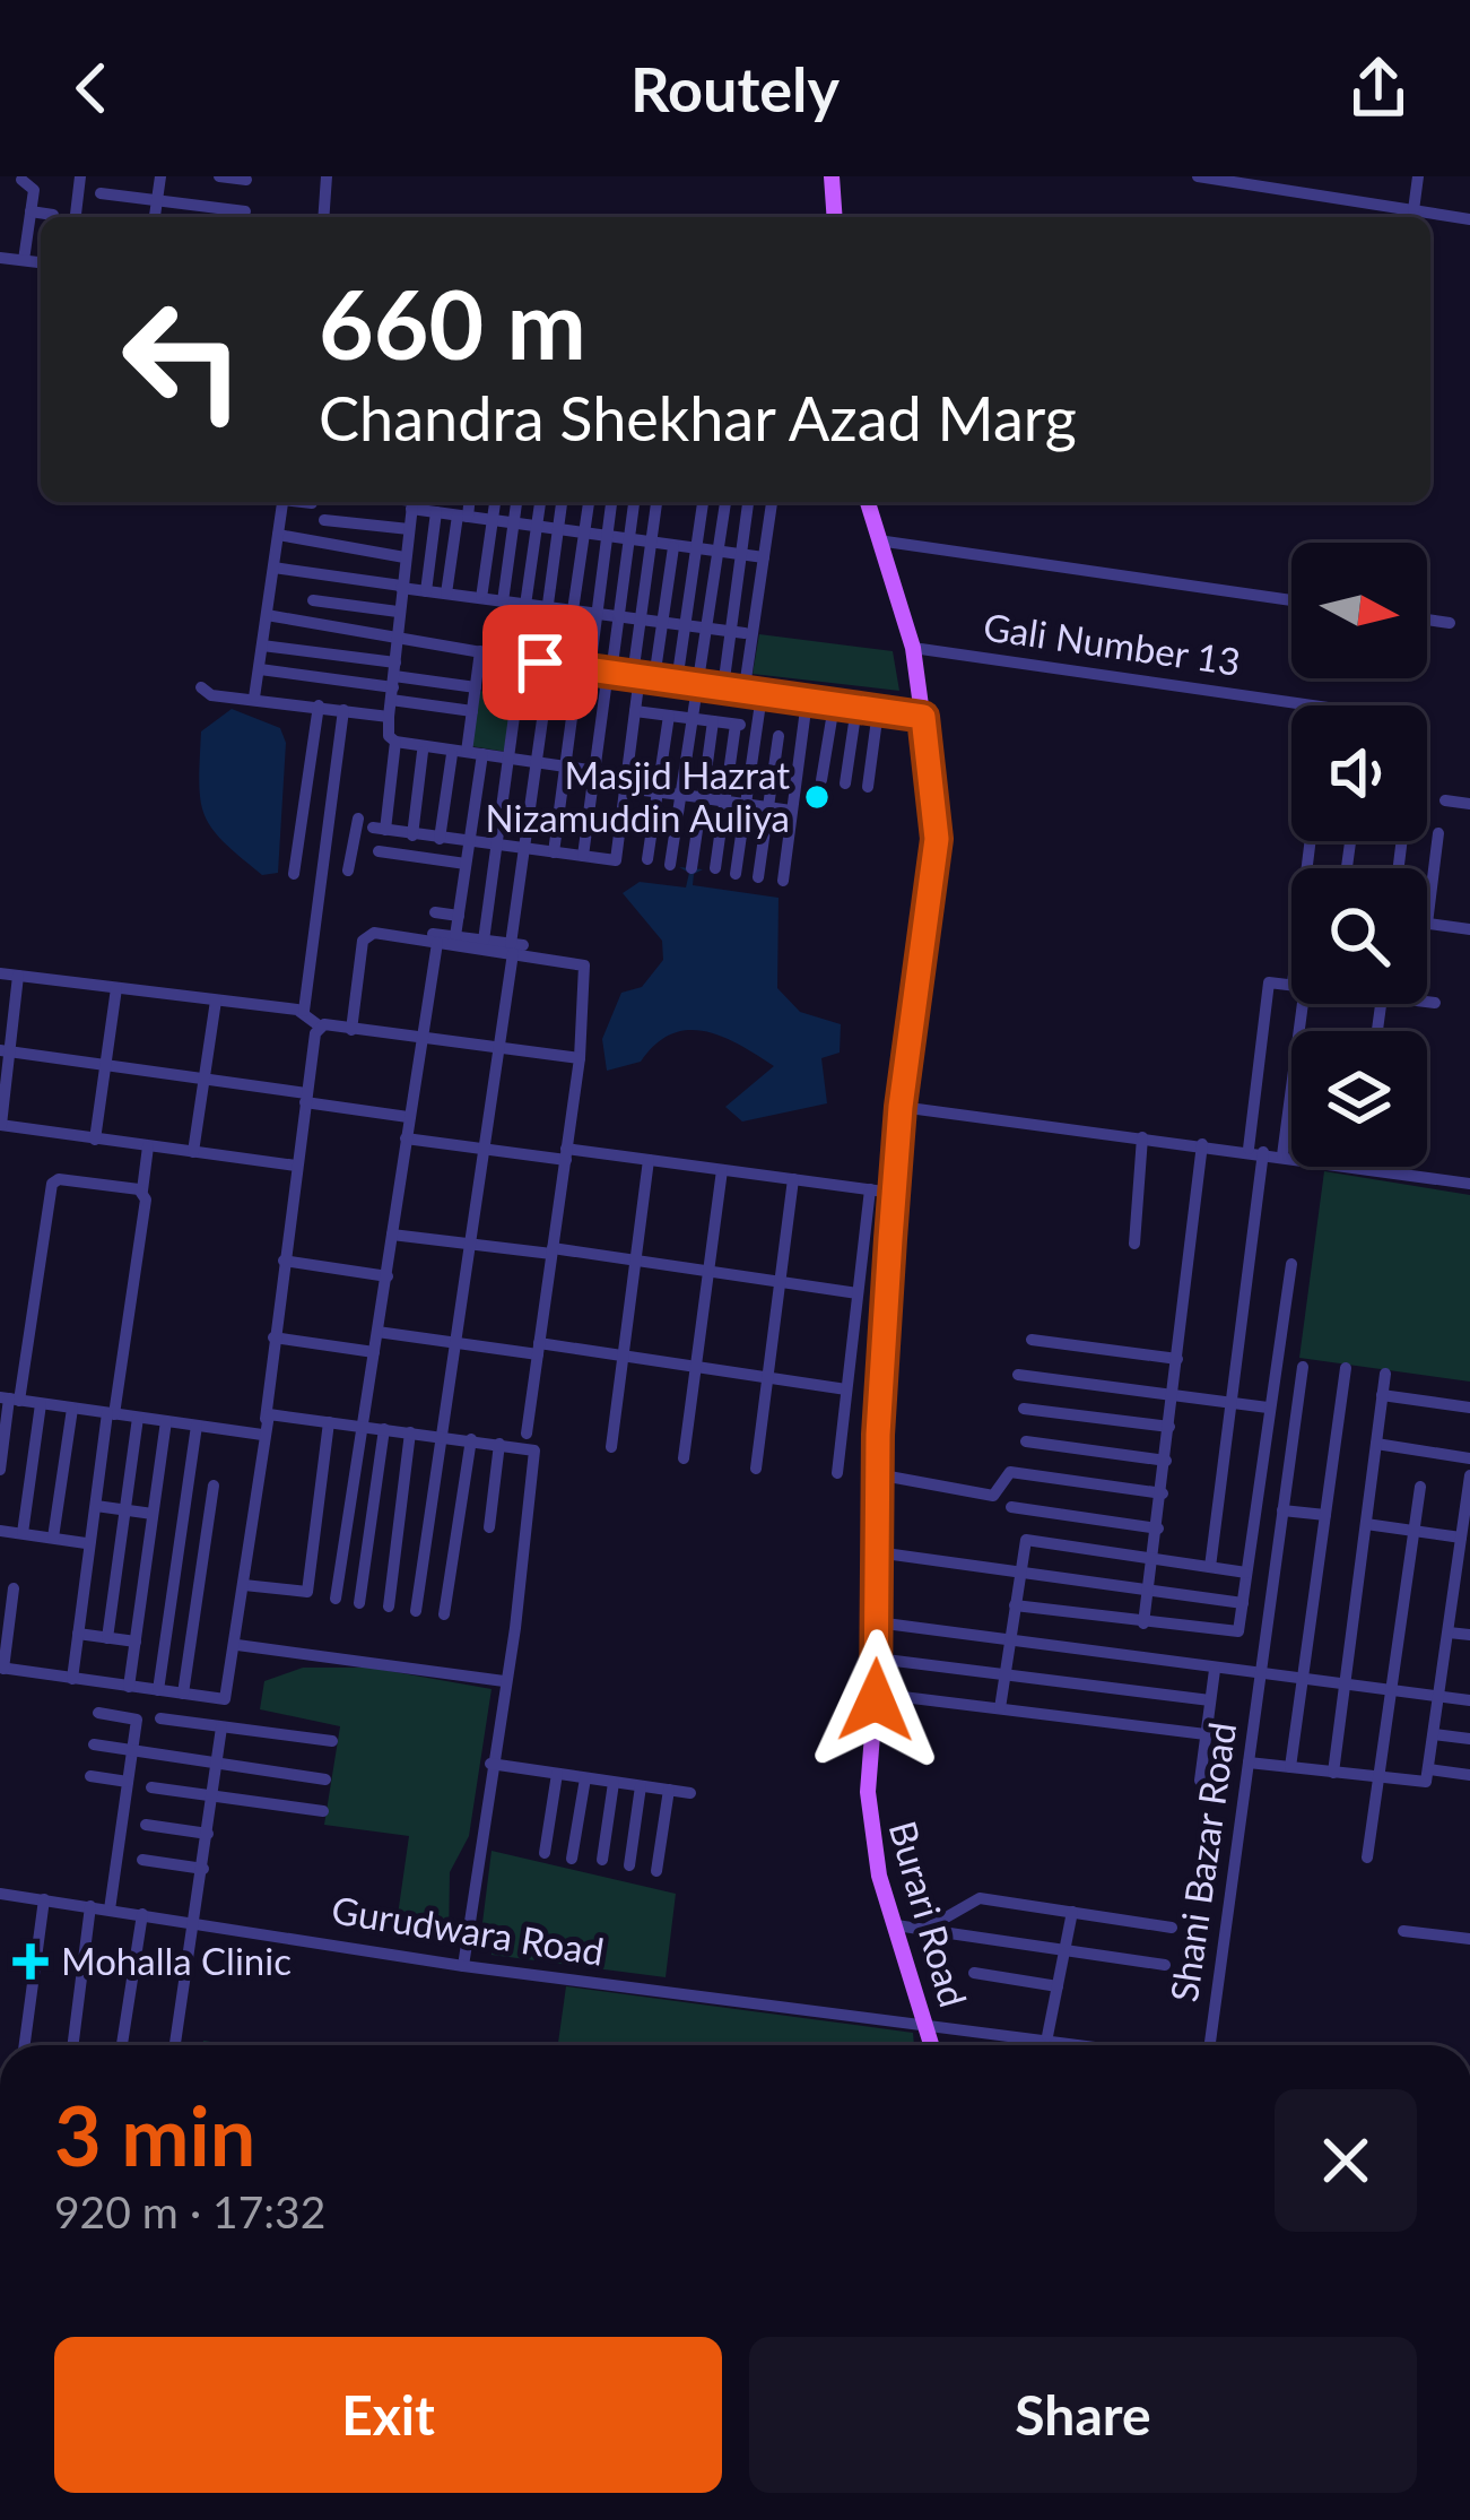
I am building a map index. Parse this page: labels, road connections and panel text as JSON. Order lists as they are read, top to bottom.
{
  "streets": {
    "main road": ["Burari Road"],
    "street": ["Gali Number 13", "Shani Bazar Road", "Gurudwara Road"]
  },
  "crossings": [
    ["Gali Number 13", "Burari Road"],
    ["Burari Road", "Gurudwara Road"]
  ],
  "places": {
    "other": ["Masjid Hazrat Nizamuddin Auliya"],
    "health": ["Mohalla Clinic"]
  },
  "north": "right",
  "page": {
    "header": "Routely",
    "turn": ["660 m", "Chandra Shekhar Azad Marg"],
    "heading": ["3 min", "920 m · 17:32"],
    "buttons": ["Exit", "Share"]
  }
}
